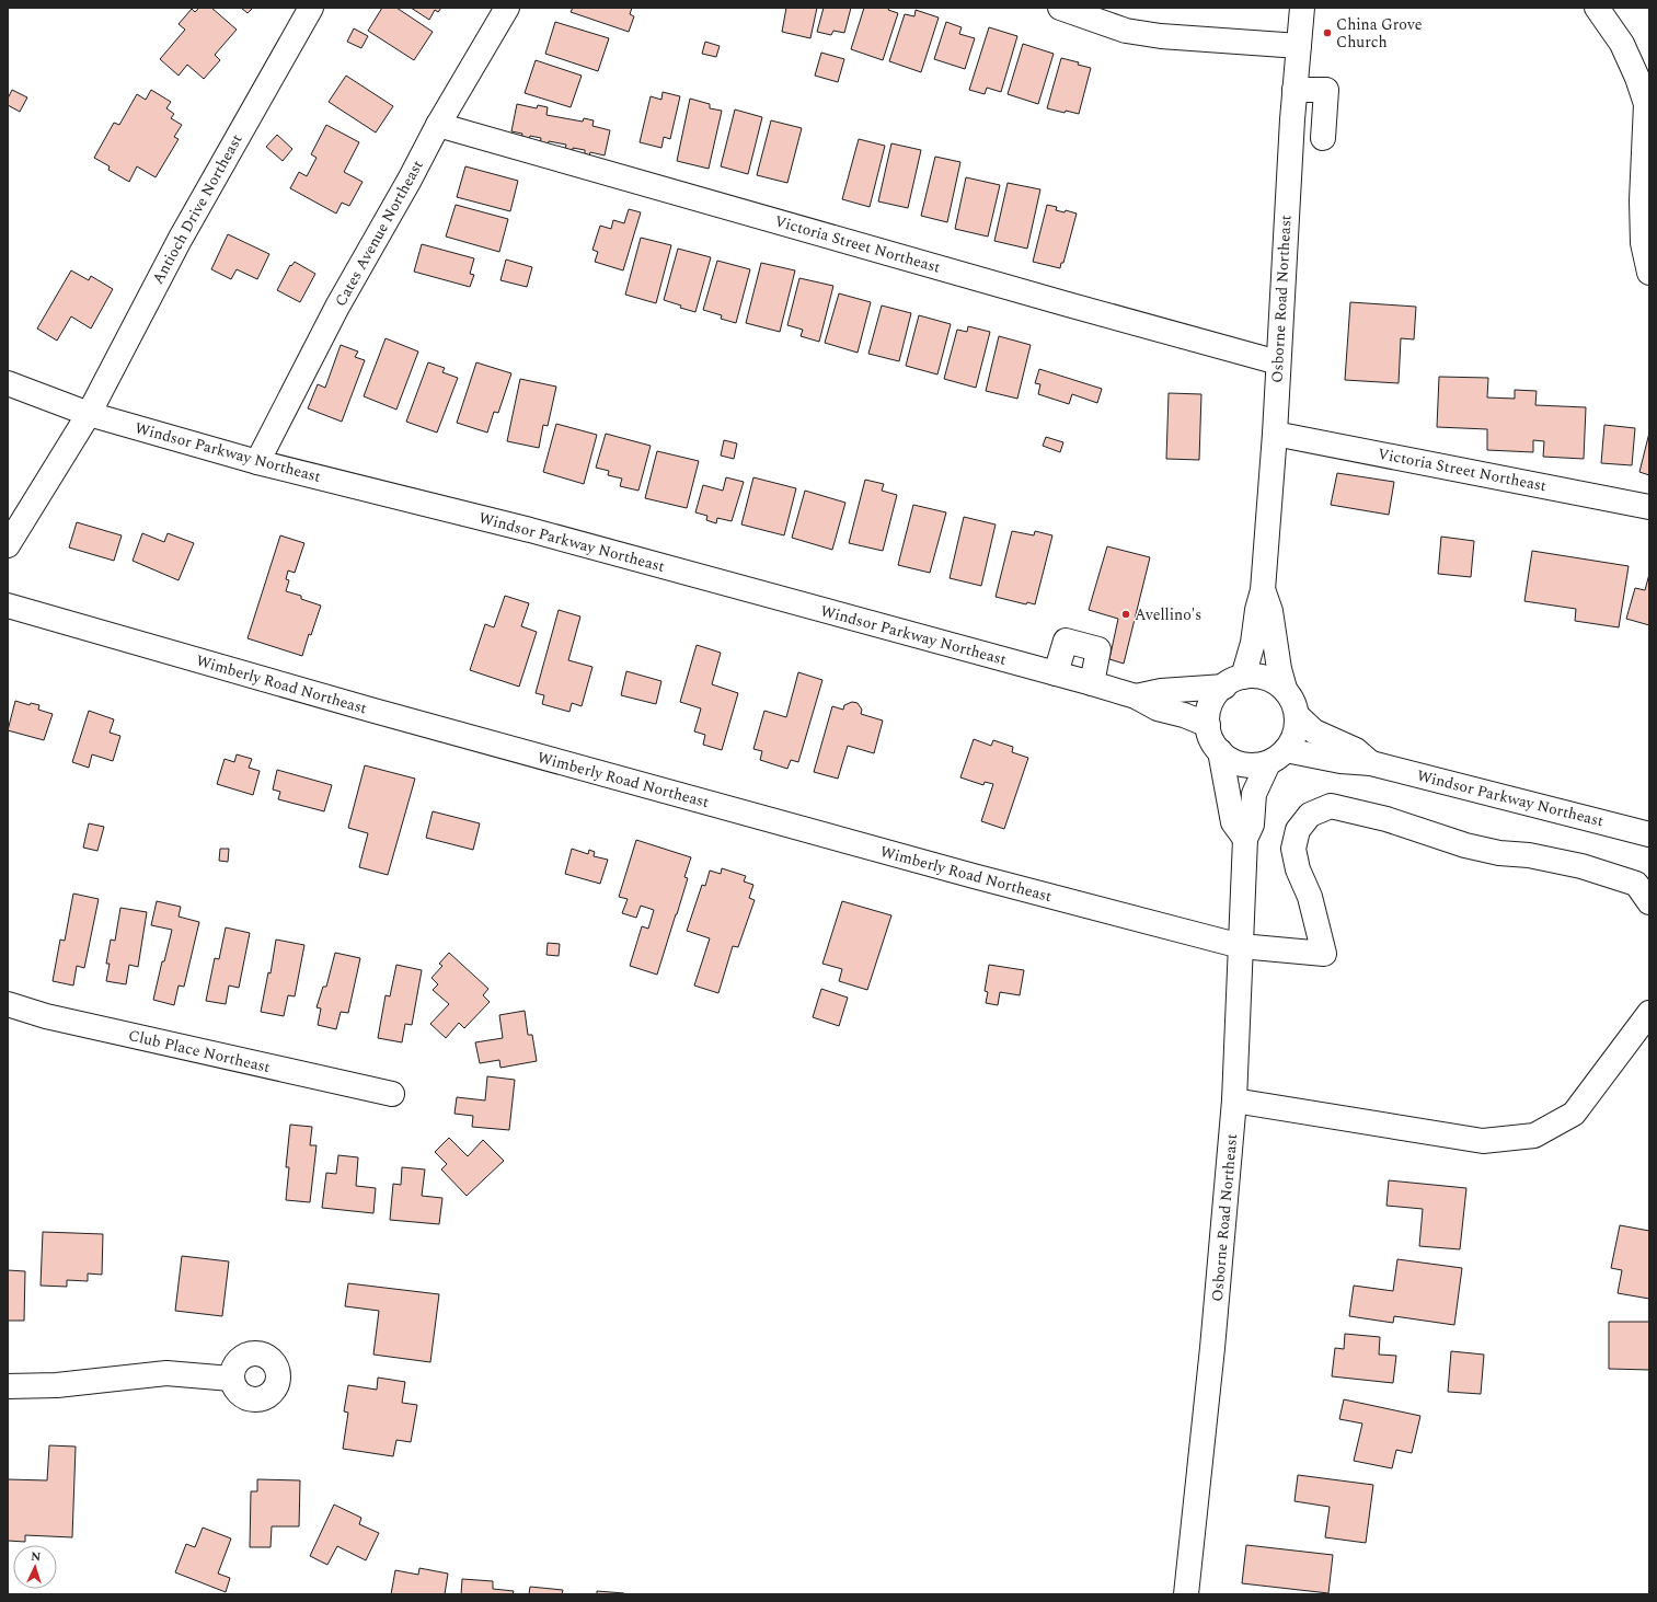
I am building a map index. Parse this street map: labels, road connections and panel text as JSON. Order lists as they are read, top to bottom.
{
  "streets": {
    "street": [
      "Antioch Drive Northeast",
      "Cates Avenue Northeast",
      "Victoria Street Northeast",
      "Osborne Road Northeast",
      "Windsor Parkway Northeast",
      "Wimberly Road Northeast",
      "Club Place Northeast"
    ]
  },
  "crossings": [
    ["Antioch Drive Northeast", "Windsor Parkway Northeast"],
    ["Cates Avenue Northeast", "Victoria Street Northeast"],
    ["Cates Avenue Northeast", "Windsor Parkway Northeast"],
    ["Victoria Street Northeast", "Osborne Road Northeast"],
    ["Osborne Road Northeast", "Windsor Parkway Northeast"],
    ["Osborne Road Northeast", "Wimberly Road Northeast"]
  ],
  "places": ["China Grove Church", "Avellino's"],
  "north": "top"
}
